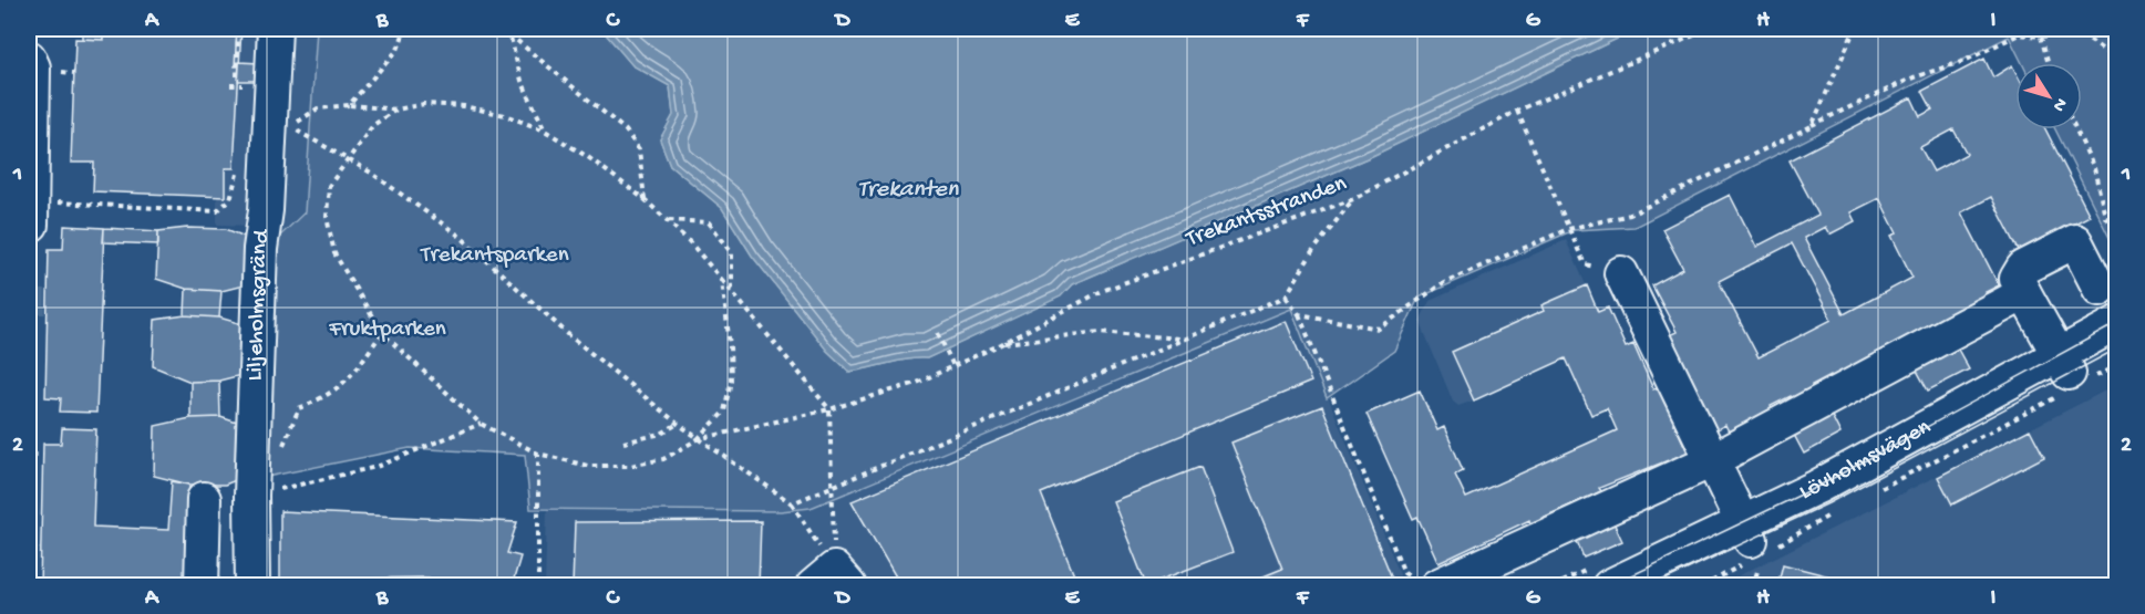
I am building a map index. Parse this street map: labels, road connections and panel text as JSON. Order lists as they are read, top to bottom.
{
  "streets": {
    "street": ["Liljeholmsgränd", "Lövholmsvägen"],
    "path": ["Trekantsstranden"]
  },
  "water": ["Trekanten"],
  "parks": ["Trekantsparken", "Fruktparken"],
  "north": "bottom right",
  "grid": {
    "columns": [
      "A",
      "B",
      "C",
      "D",
      "E",
      "F",
      "G",
      "H",
      "I"
    ],
    "rows": ["1", "2"]
  }
}
